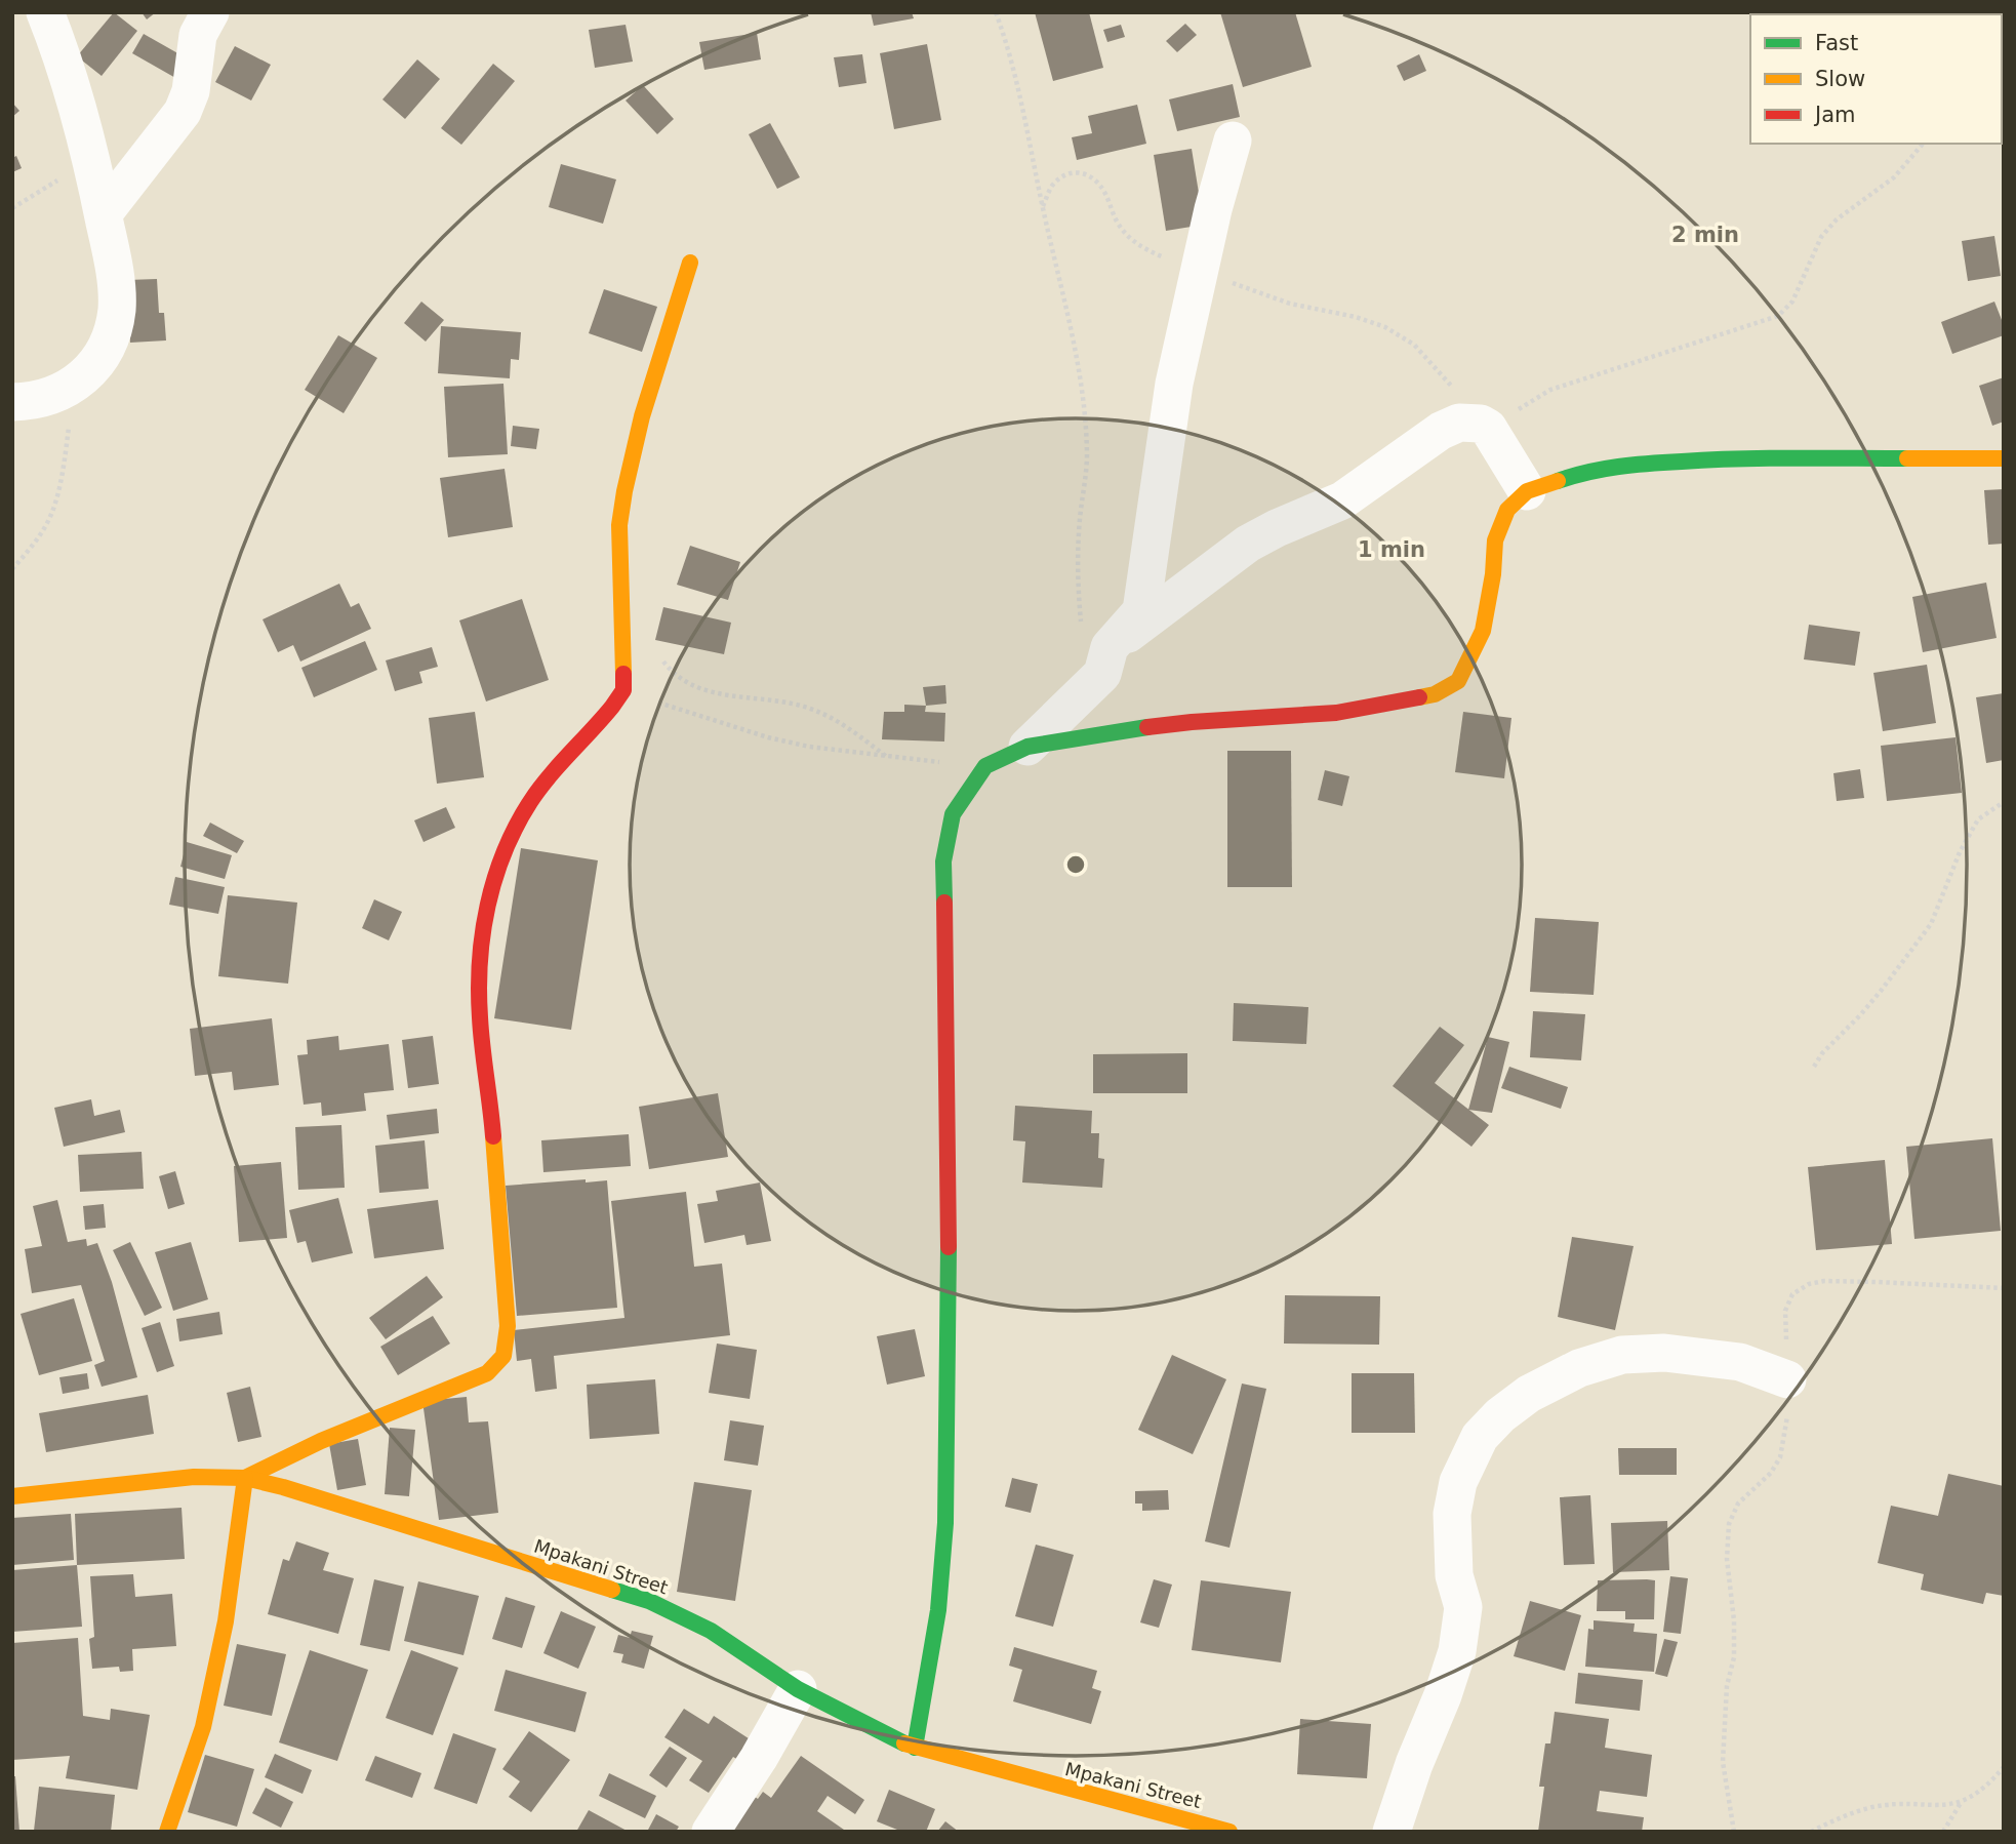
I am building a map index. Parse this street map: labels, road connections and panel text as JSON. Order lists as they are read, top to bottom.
{
  "streets": {
    "street": ["Mpakani Street"]
  },
  "legend": ["Fast", "Slow", "Jam"],
  "rings": ["2 min", "1 min"]
}
